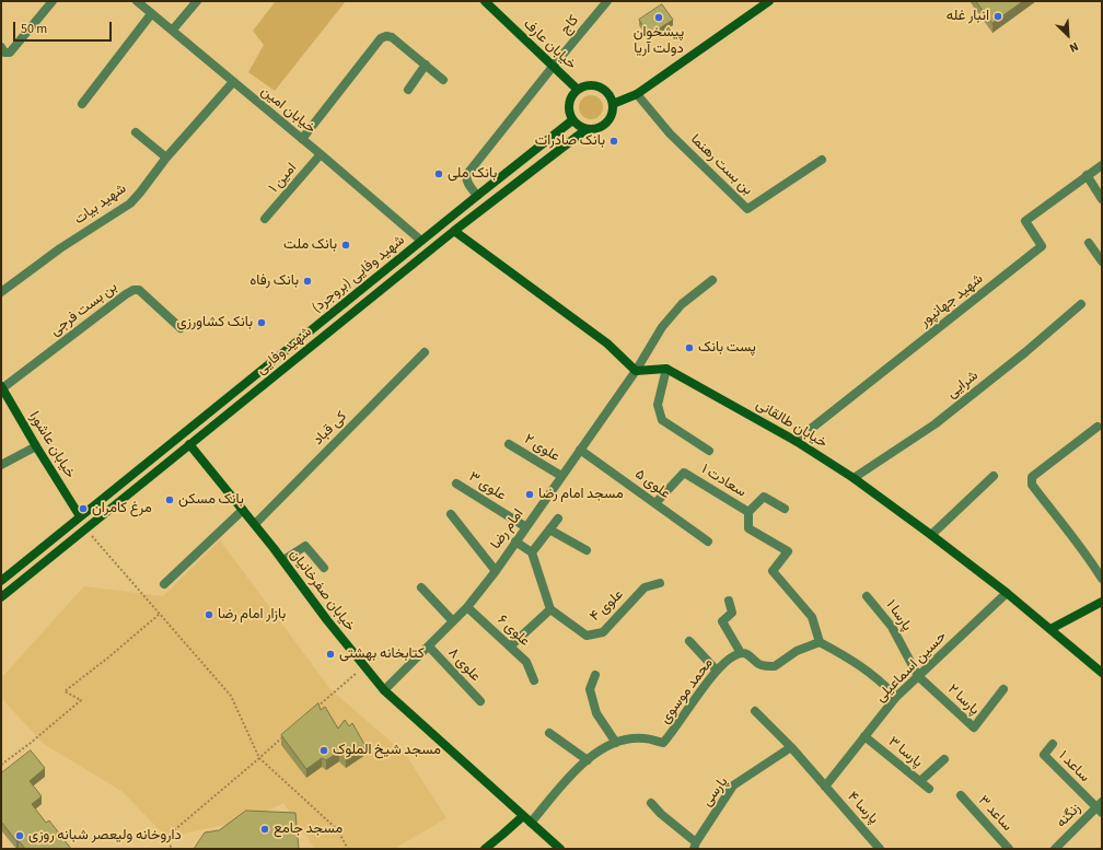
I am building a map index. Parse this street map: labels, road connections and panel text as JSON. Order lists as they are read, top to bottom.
{
  "streets": {
    "main road": [
      "خیابان عارف",
      "شهید وفایی (بروجرد)",
      "شهید وفایی",
      "خیابان طالقانی",
      "خیابان عاشورا",
      "خیابان صفرخانیان"
    ],
    "street": [
      "کاج",
      "خیابان امین",
      "بن بست رهنما",
      "امین ۱",
      "شهید بیات",
      "شهید جهانپور",
      "بن بست فرجی",
      "شرایی",
      "کی قباد",
      "علوی ۲",
      "سعادت ۱",
      "علوی ۵",
      "علوی ۳",
      "امام رضا",
      "علوی ۴",
      "پارسا ۱",
      "علوی ۶",
      "علوی ۸",
      "حسین اسماعیلی",
      "محمد موسوی",
      "پارسا ۲",
      "پارسا ۳",
      "ساعد ۱",
      "پارسی",
      "پارسا ۴",
      "ساعد ۳",
      "زنگنه"
    ]
  },
  "crossings": [
    ["کاج", "خیابان عارف"],
    ["کاج", "شهید وفایی (بروجرد)"],
    ["خیابان عارف", "شهید وفایی (بروجرد)"],
    ["خیابان عارف", "شهید وفایی"],
    ["خیابان امین", "امین ۱"],
    ["خیابان امین", "شهید بیات"],
    ["خیابان امین", "شهید وفایی (بروجرد)"],
    ["شهید وفایی (بروجرد)", "شهید وفایی"],
    ["شهید وفایی (بروجرد)", "خیابان عاشورا"],
    ["شهید جهانپور", "خیابان طالقانی"],
    ["بن بست فرجی", "خیابان عاشورا"],
    ["شهید وفایی", "خیابان صفرخانیان"],
    ["شرایی", "خیابان طالقانی"],
    ["خیابان طالقانی", "حسین اسماعیلی"],
    ["کی قباد", "خیابان صفرخانیان"],
    ["علوی ۲", "امام رضا"],
    ["سعادت ۱", "علوی ۵"],
    ["علوی ۵", "امام رضا"],
    ["علوی ۳", "امام رضا"],
    ["امام رضا", "خیابان صفرخانیان"],
    ["امام رضا", "علوی ۶"],
    ["امام رضا", "علوی ۸"],
    ["خیابان صفرخانیان", "محمد موسوی"],
    ["پارسا ۱", "حسین اسماعیلی"],
    ["پارسا ۱", "پارسا ۲"],
    ["حسین اسماعیلی", "پارسا ۲"],
    ["حسین اسماعیلی", "پارسا ۳"],
    ["حسین اسماعیلی", "پارسا ۴"],
    ["ساعد ۱", "زنگنه"],
    ["پارسی", "پارسا ۴"]
  ],
  "places": [
    "انبار غله",
    "پیشخوان دولت آریا",
    "بانک صادرات",
    "بانک ملی",
    "بانک ملت",
    "بانک رفاه",
    "بانک کشاورزی",
    "پست بانک",
    "مسجد امام رضا",
    "بانک مسکن",
    "مرغ کامران",
    "بازار امام رضا",
    "کتابخانه بهشتی",
    "مسجد شیخ الملوک",
    "مسجد جامع",
    "داروخانه ولیعصر شبانه روزی"
  ],
  "scale_bar": "50 m",
  "north": "bottom right"
}
